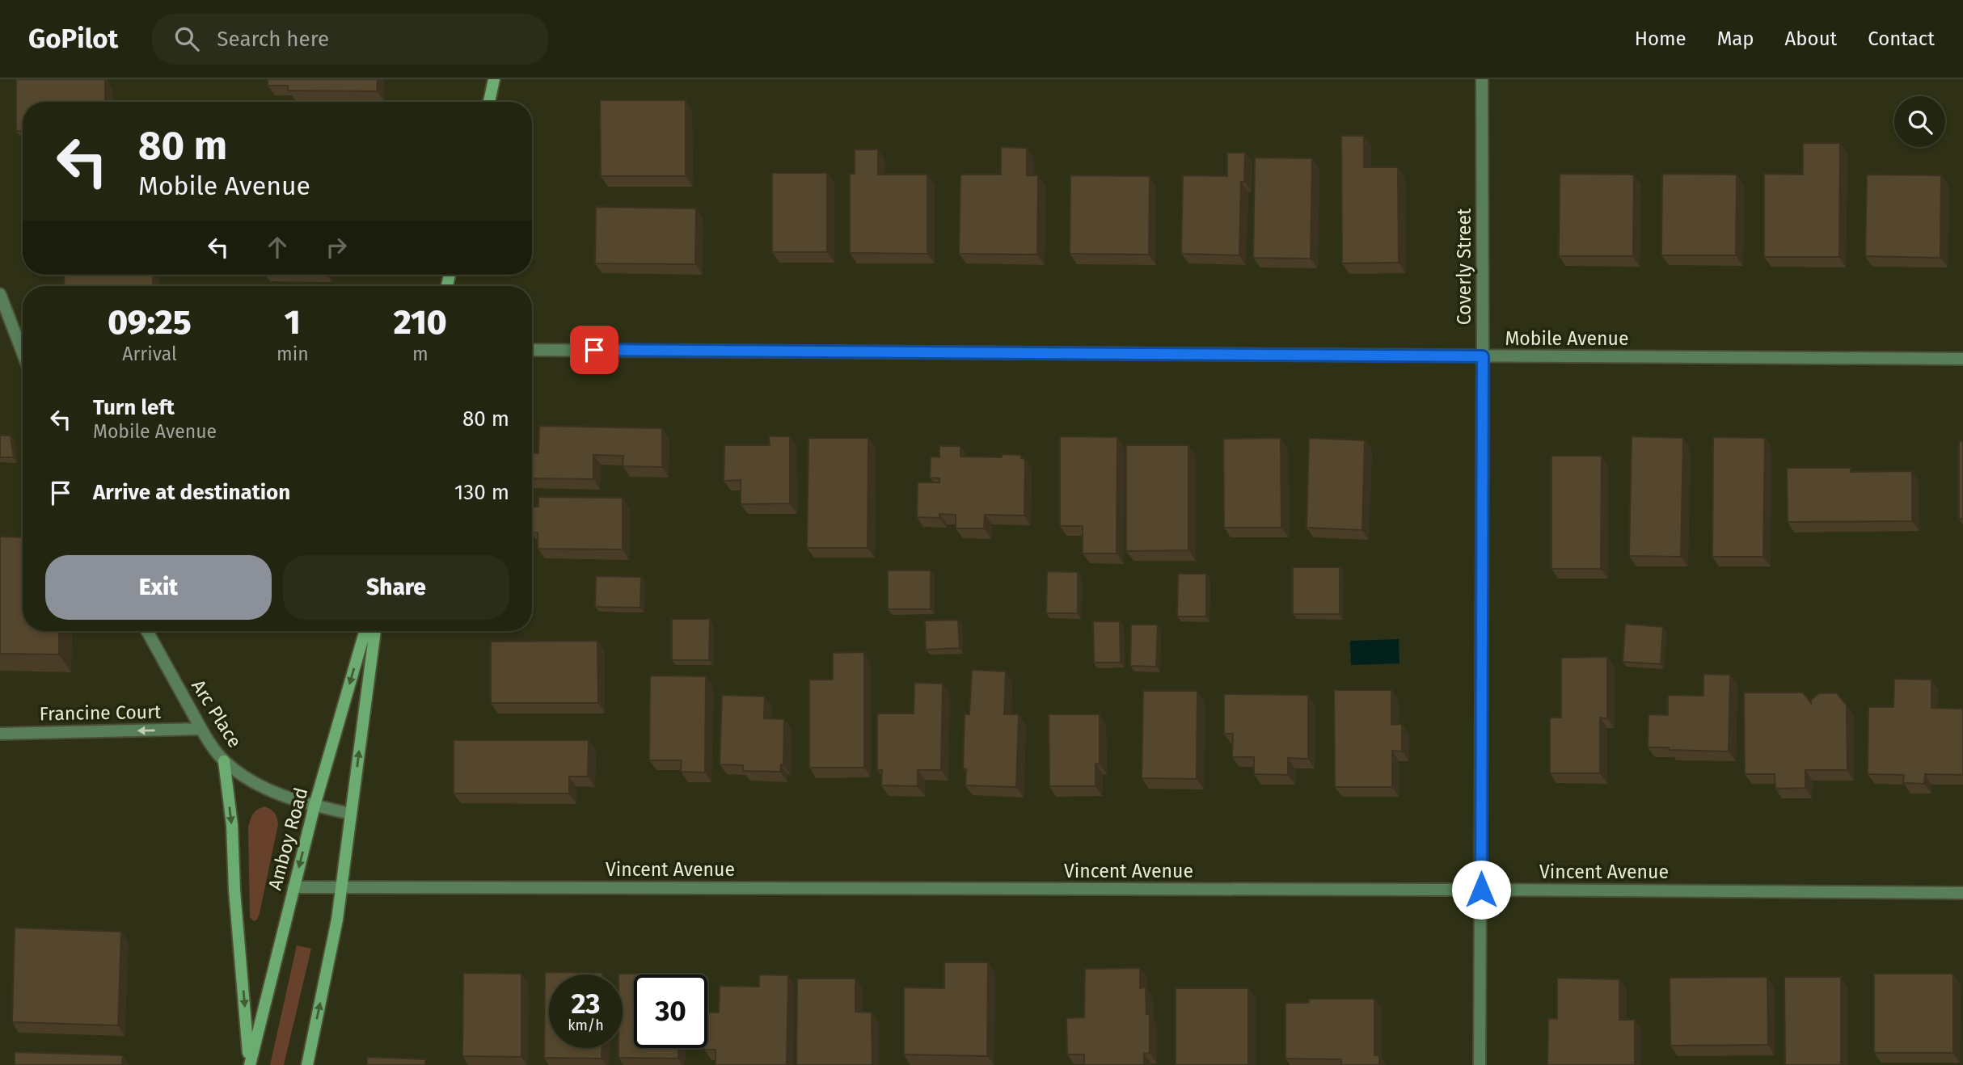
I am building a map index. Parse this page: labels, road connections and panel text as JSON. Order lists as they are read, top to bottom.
{
  "streets": {
    "main road": ["Amboy Road"],
    "street": [
      "Coverly Street",
      "Mobile Avenue",
      "Francine Court",
      "Arc Place",
      "Vincent Avenue"
    ]
  },
  "crossings": [
    ["Coverly Street", "Mobile Avenue"],
    ["Coverly Street", "Vincent Avenue"],
    ["Francine Court", "Arc Place"],
    ["Arc Place", "Amboy Road"],
    ["Amboy Road", "Vincent Avenue"]
  ],
  "one_way": ["Francine Court"],
  "page": {
    "header": "GoPilot",
    "search": "Search here",
    "nav": [
      "Home",
      "Map",
      "About",
      "Contact"
    ],
    "turn": ["80 m", "Mobile Avenue"],
    "eta": [
      "09:25",
      "Arrival",
      "1",
      "min",
      "210",
      "m"
    ],
    "list": [
      {
        "name": "Turn left",
        "note": "Mobile Avenue",
        "value": "80 m"
      },
      {
        "name": "Arrive at destination",
        "value": "130 m"
      }
    ],
    "buttons": ["Exit", "Share"],
    "speed": "23 km/h",
    "limit": "30"
  }
}
